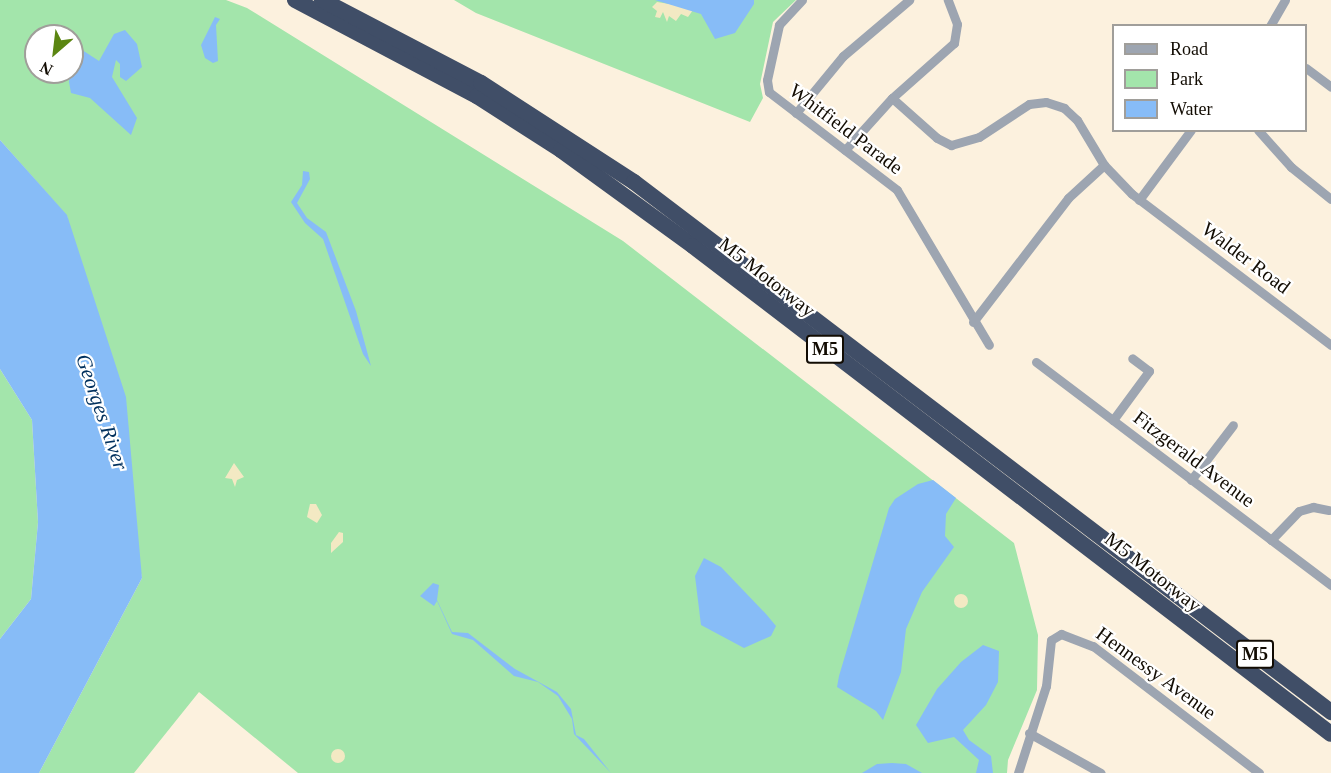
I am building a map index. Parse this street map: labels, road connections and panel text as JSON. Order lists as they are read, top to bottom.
{
  "streets": {
    "highway": ["M5 Motorway", "M5"],
    "street": [
      "Whitfield Parade",
      "Walder Road",
      "Fitzgerald Avenue",
      "Hennessy Avenue"
    ]
  },
  "water": ["Georges River"],
  "legend": ["Road", "Park", "Water"],
  "north": "bottom left"
}
